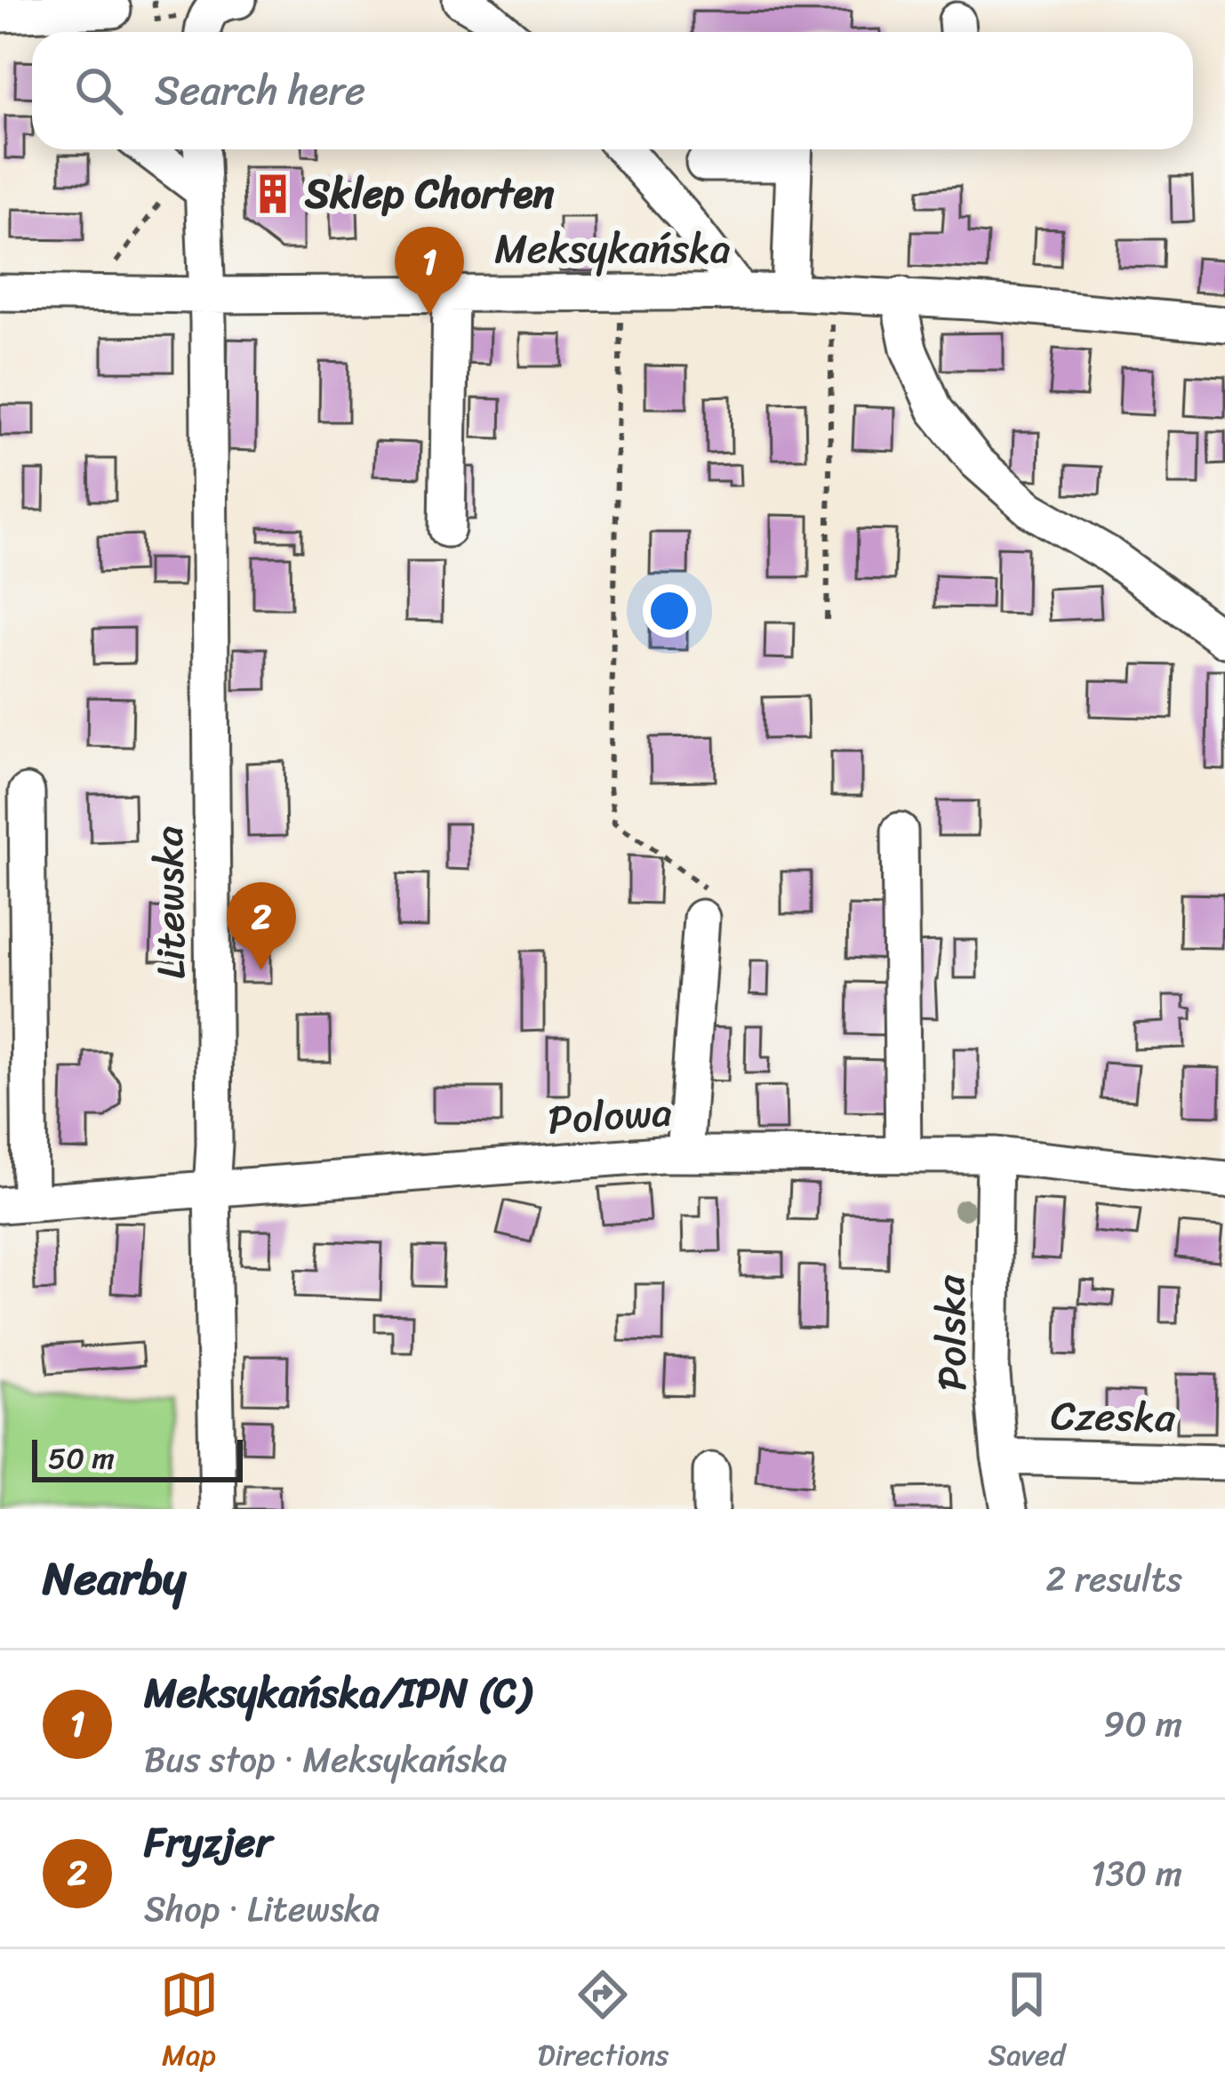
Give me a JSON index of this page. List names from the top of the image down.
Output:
{
  "streets": {
    "street": [
      "Meksykańska",
      "Litewska",
      "Polowa",
      "Polska",
      "Czeska"
    ]
  },
  "crossings": [
    ["Meksykańska", "Litewska"],
    ["Litewska", "Polowa"],
    ["Polowa", "Polska"],
    ["Polska", "Czeska"]
  ],
  "places": {
    "building": ["Sklep Chorten"]
  },
  "scale_bar": "50 m",
  "page": {
    "search": "Search here",
    "pins": ["1", "2"],
    "scale": "50 m",
    "heading": ["Nearby", "2 results"],
    "list": [
      {
        "mark": "1",
        "name": "Meksykańska/IPN (C)",
        "note": "Bus stop · Meksykańska",
        "value": "90 m"
      },
      {
        "mark": "2",
        "name": "Fryzjer",
        "note": "Shop · Litewska",
        "value": "130 m"
      }
    ],
    "nav": ["Map", "Directions", "Saved"]
  }
}
